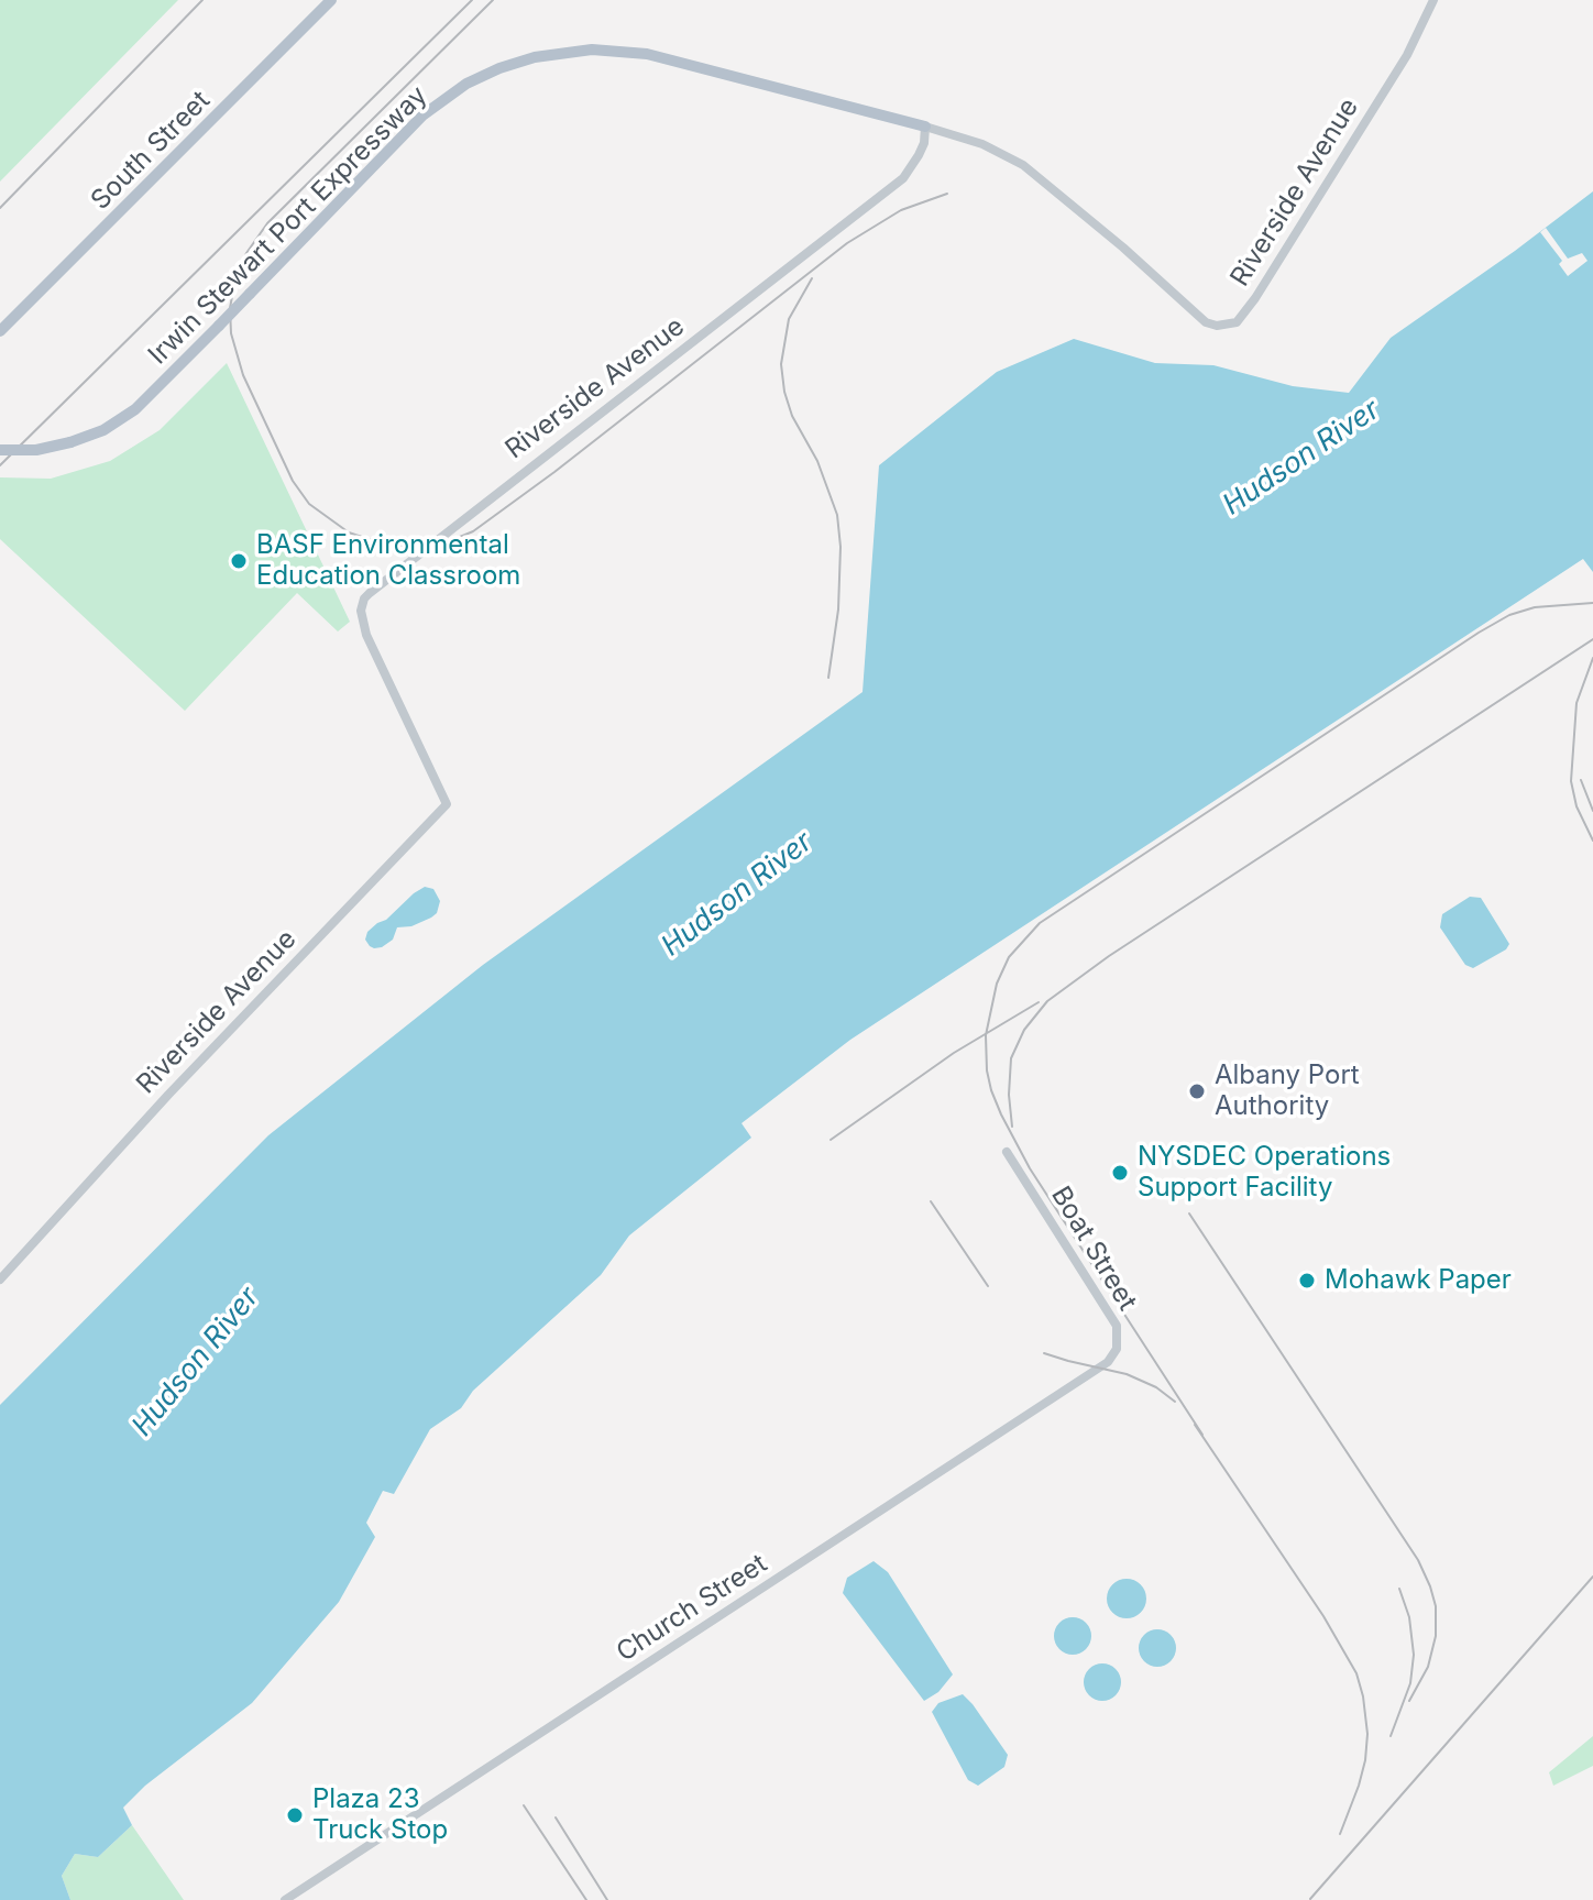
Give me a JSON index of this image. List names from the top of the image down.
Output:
{
  "streets": {
    "main road": ["South Street", "Irwin Stewart Port Expressway"],
    "street": ["Riverside Avenue", "Boat Street", "Church Street"]
  },
  "crossings": [
    ["Riverside Avenue", "Irwin Stewart Port Expressway"],
    ["Boat Street", "Church Street"]
  ],
  "water": ["Hudson River"],
  "places": [
    "BASF Environmental Education Classroom",
    "Albany Port Authority",
    "NYSDEC Operations Support Facility",
    "Mohawk Paper",
    "Plaza 23 Truck Stop"
  ]
}
